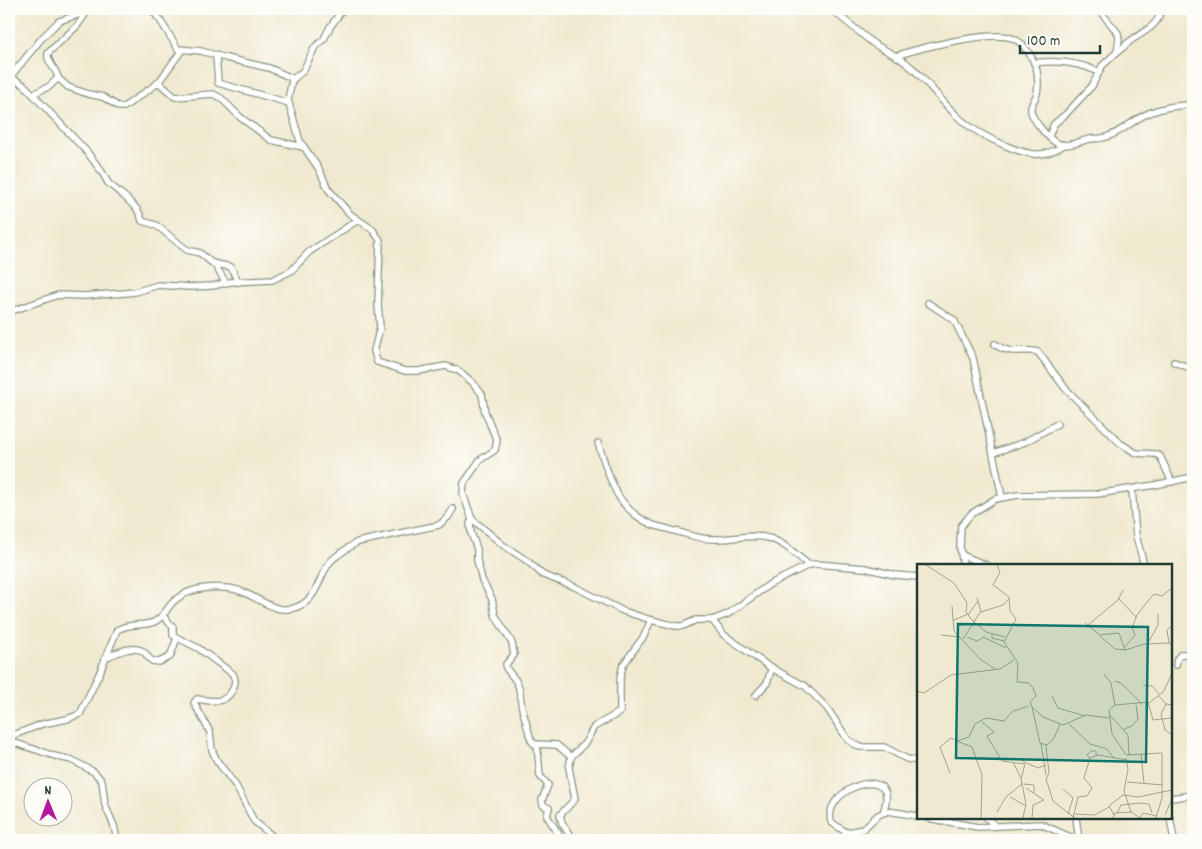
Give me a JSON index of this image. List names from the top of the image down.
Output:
{
  "scale_bar": "100 m",
  "north": "top"
}
